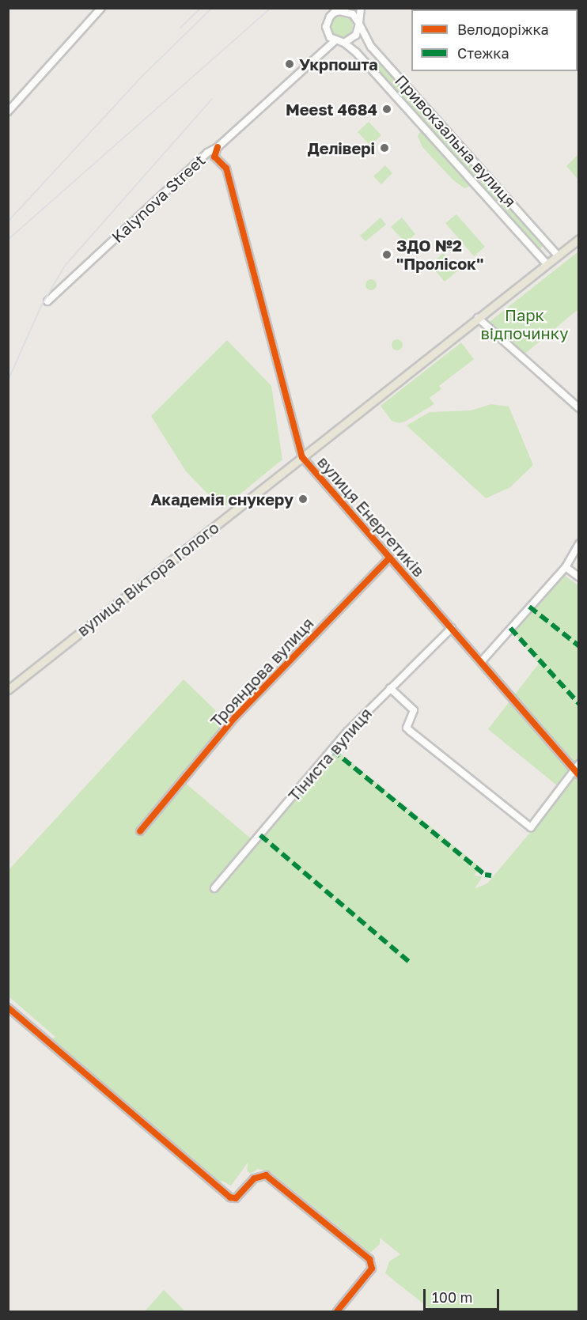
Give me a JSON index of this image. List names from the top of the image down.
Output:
{
  "streets": {
    "main road": ["вулиця Віктора Голого"],
    "street": [
      "Привокзальна вулиця",
      "Kalynova Street",
      "вулиця Енергетиків",
      "Трояндова вулиця",
      "Тіниста вулиця"
    ]
  },
  "crossings": [
    ["Привокзальна вулиця", "Kalynova Street"],
    ["Привокзальна вулиця", "вулиця Віктора Голого"],
    ["Kalynova Street", "вулиця Енергетиків"],
    ["вулиця Енергетиків", "вулиця Віктора Голого"],
    ["вулиця Енергетиків", "Трояндова вулиця"],
    ["вулиця Енергетиків", "Тіниста вулиця"]
  ],
  "parks": ["Парк відпочинку"],
  "places": [
    "Укрпошта",
    "Meest 4684",
    "Делівері",
    "ЗДО №2 \"Пролісок\"",
    "Академія снукеру"
  ],
  "legend": ["Велодоріжка", "Стежка"],
  "scale_bar": "100 m"
}
